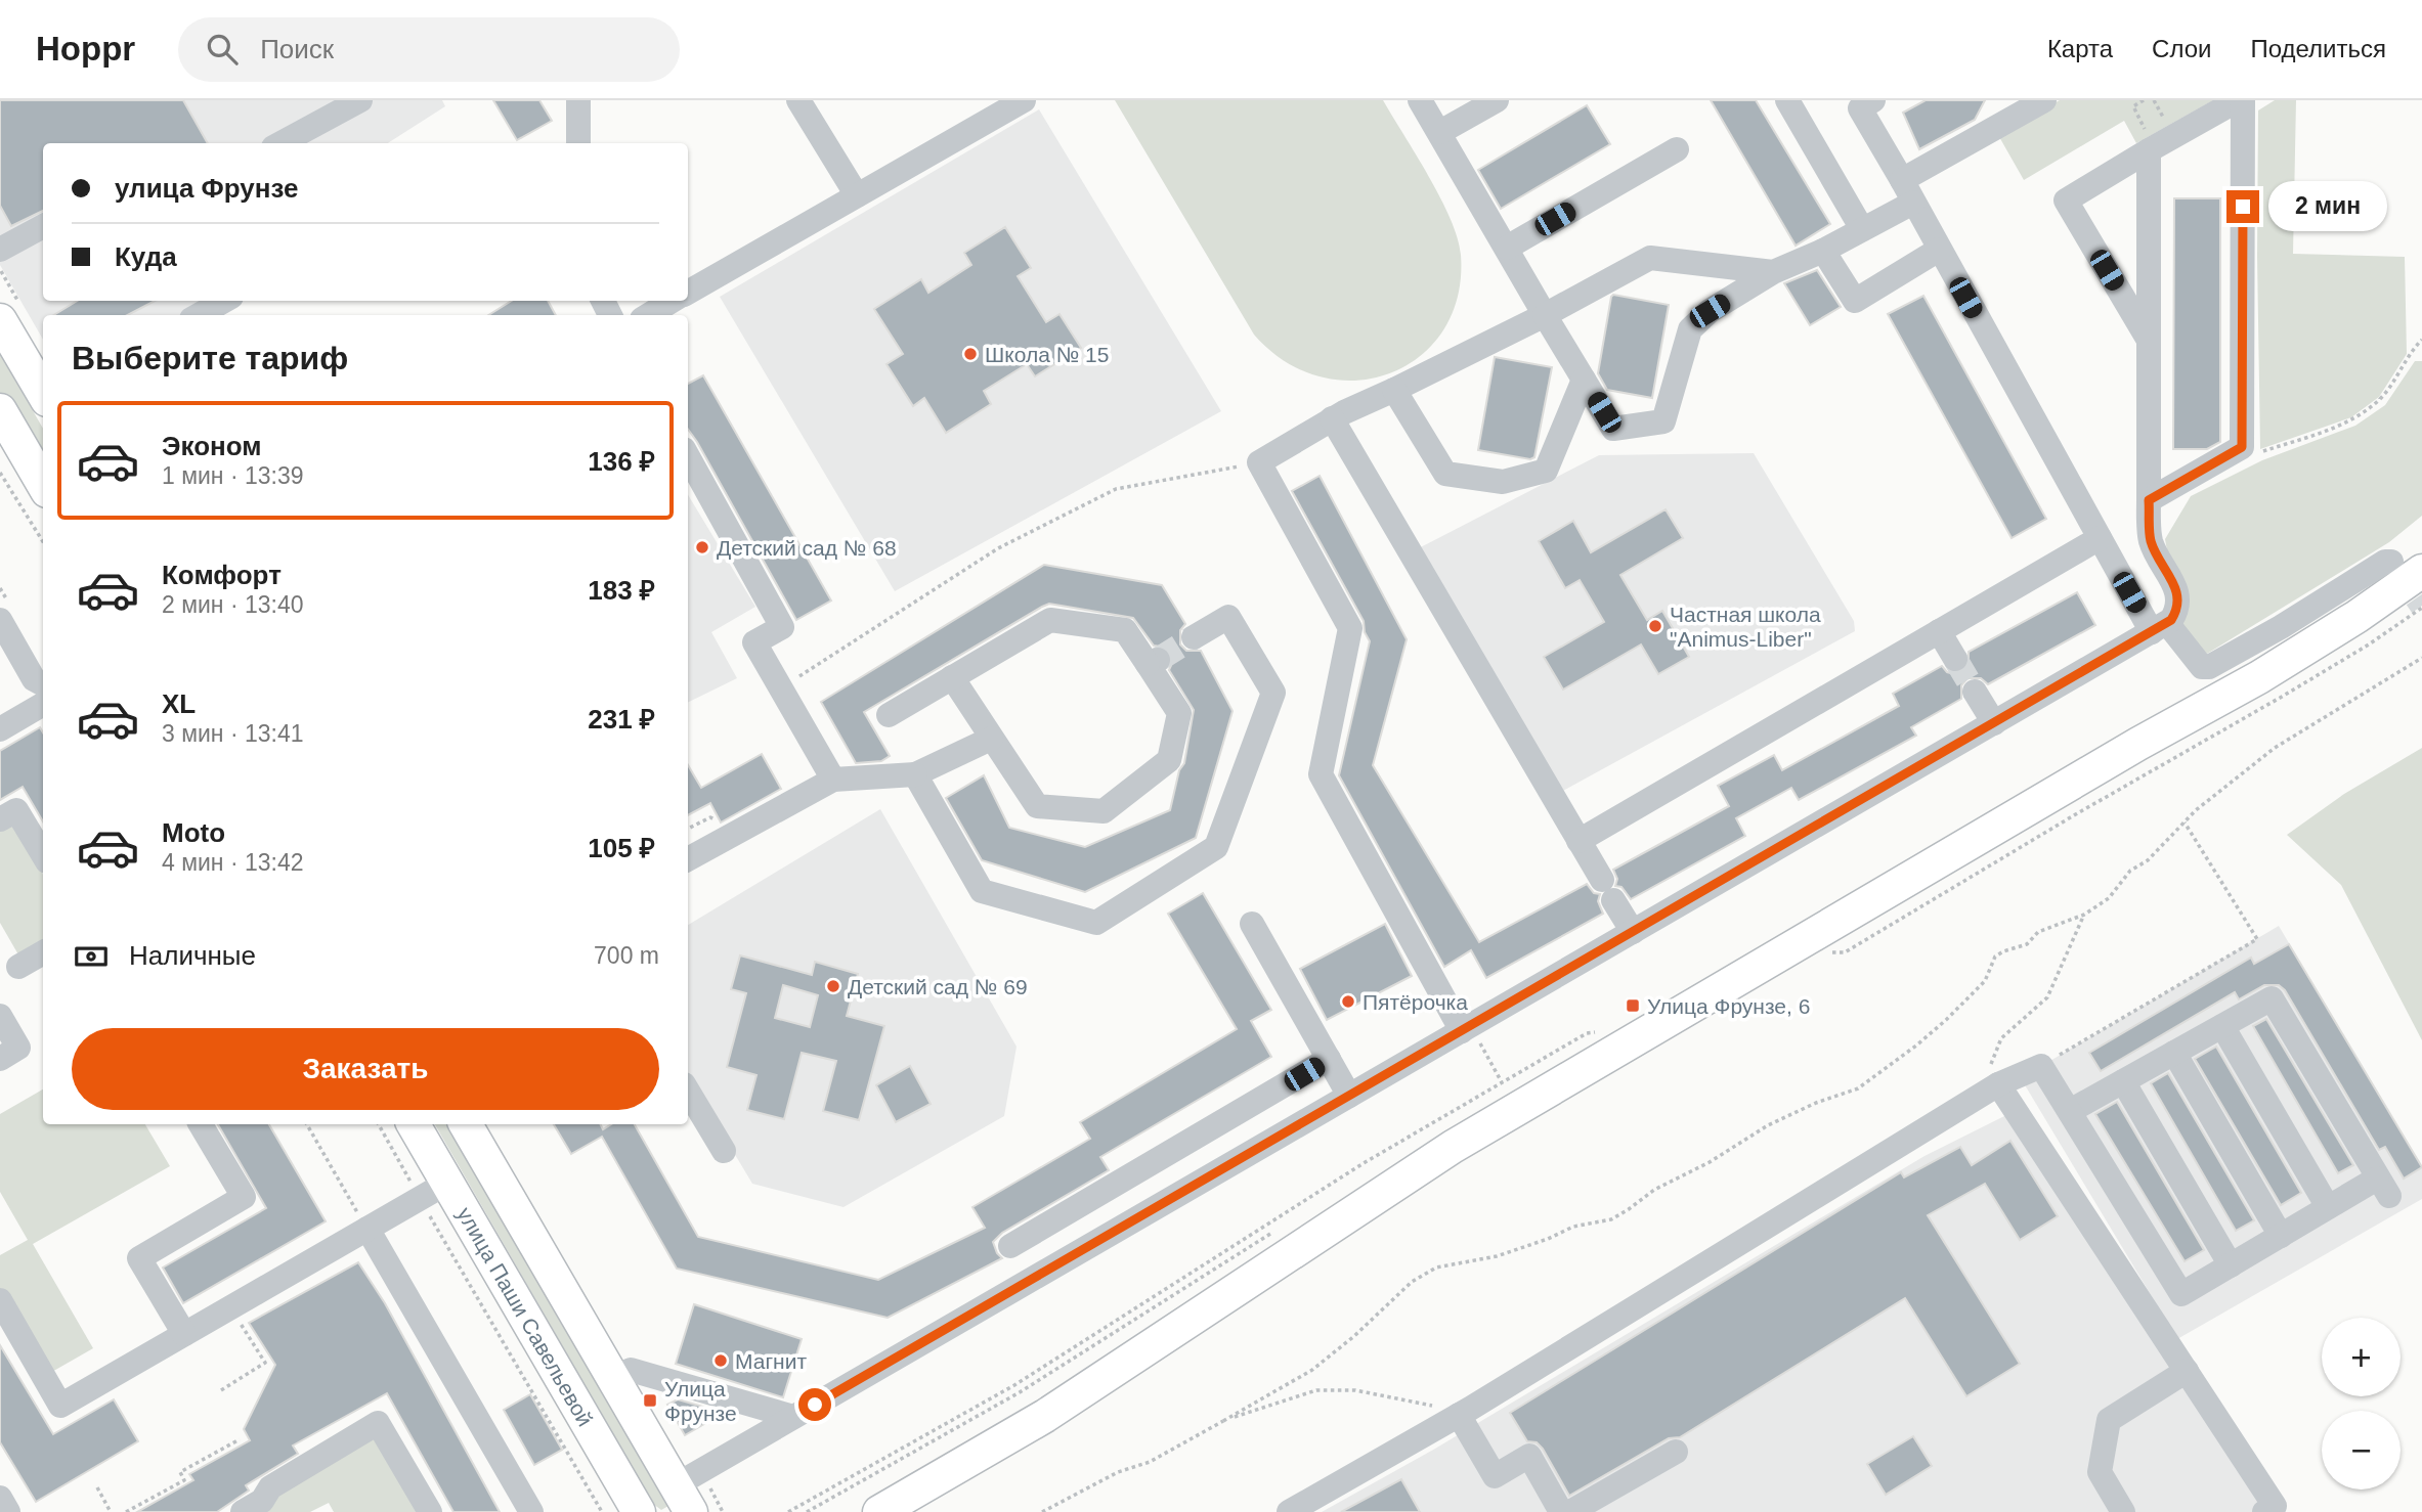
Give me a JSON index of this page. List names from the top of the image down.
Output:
{
  "streets": {
    "main road": ["улица Паши Савельевой"]
  },
  "places": {
    "other": [
      "Школа № 15",
      "Детский сад № 68",
      "Частная школа \"Animus-Liber\"",
      "Детский сад № 69",
      "Пятёрочка",
      "Магнит"
    ],
    "transit": ["Улица Фрунзе, 6", "Улица Фрунзе"]
  },
  "page": {
    "header": "Hoppr",
    "search": "Поиск",
    "nav": ["Карта", "Слои", "Поделиться"],
    "banner": ["улица Фрунзе", "Куда"],
    "bubble": "2 мин",
    "heading": "Выберите тариф",
    "list": [
      {
        "name": "Эконом",
        "note": "1 мин · 13:39",
        "value": "136 ₽"
      },
      {
        "name": "Комфорт",
        "note": "2 мин · 13:40",
        "value": "183 ₽"
      },
      {
        "name": "XL",
        "note": "3 мин · 13:41",
        "value": "231 ₽"
      },
      {
        "name": "Moto",
        "note": "4 мин · 13:42",
        "value": "105 ₽"
      }
    ],
    "pay": ["Наличные", "700 m"],
    "buttons": "Заказать",
    "map_buttons": ["+", "−"]
  }
}
